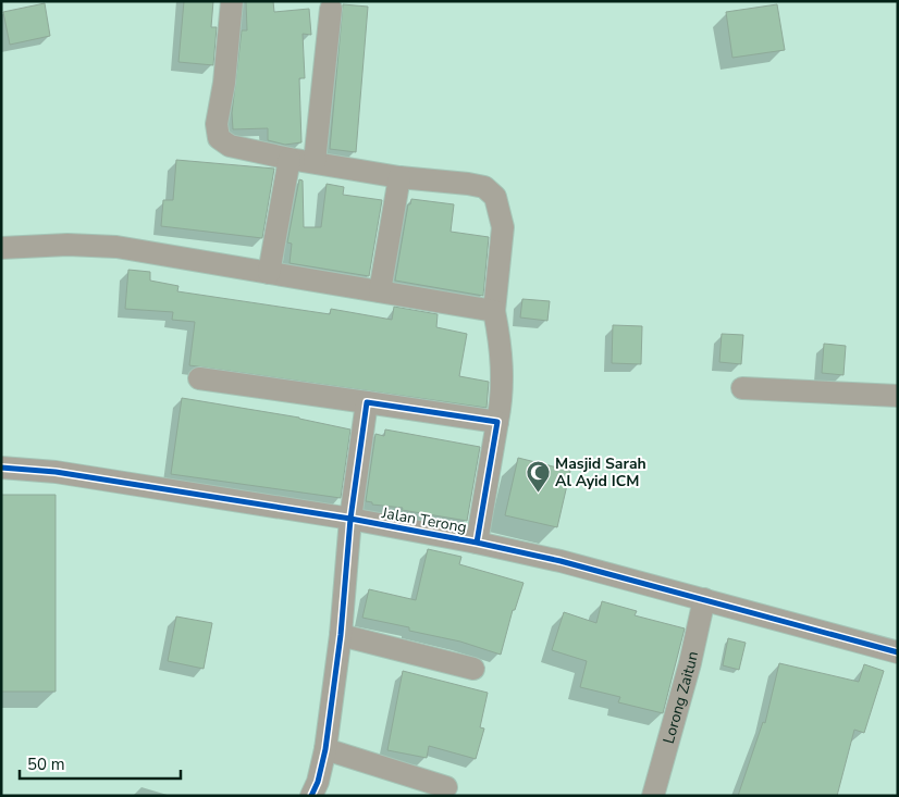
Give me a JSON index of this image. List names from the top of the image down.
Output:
{
  "streets": {
    "street": ["Jalan Terong", "Lorong Zaitun"]
  },
  "crossings": [
    ["Jalan Terong", "Lorong Zaitun"]
  ],
  "places": {
    "mosque": ["Masjid Sarah Al Ayid ICM"]
  },
  "scale_bar": "50 m"
}
